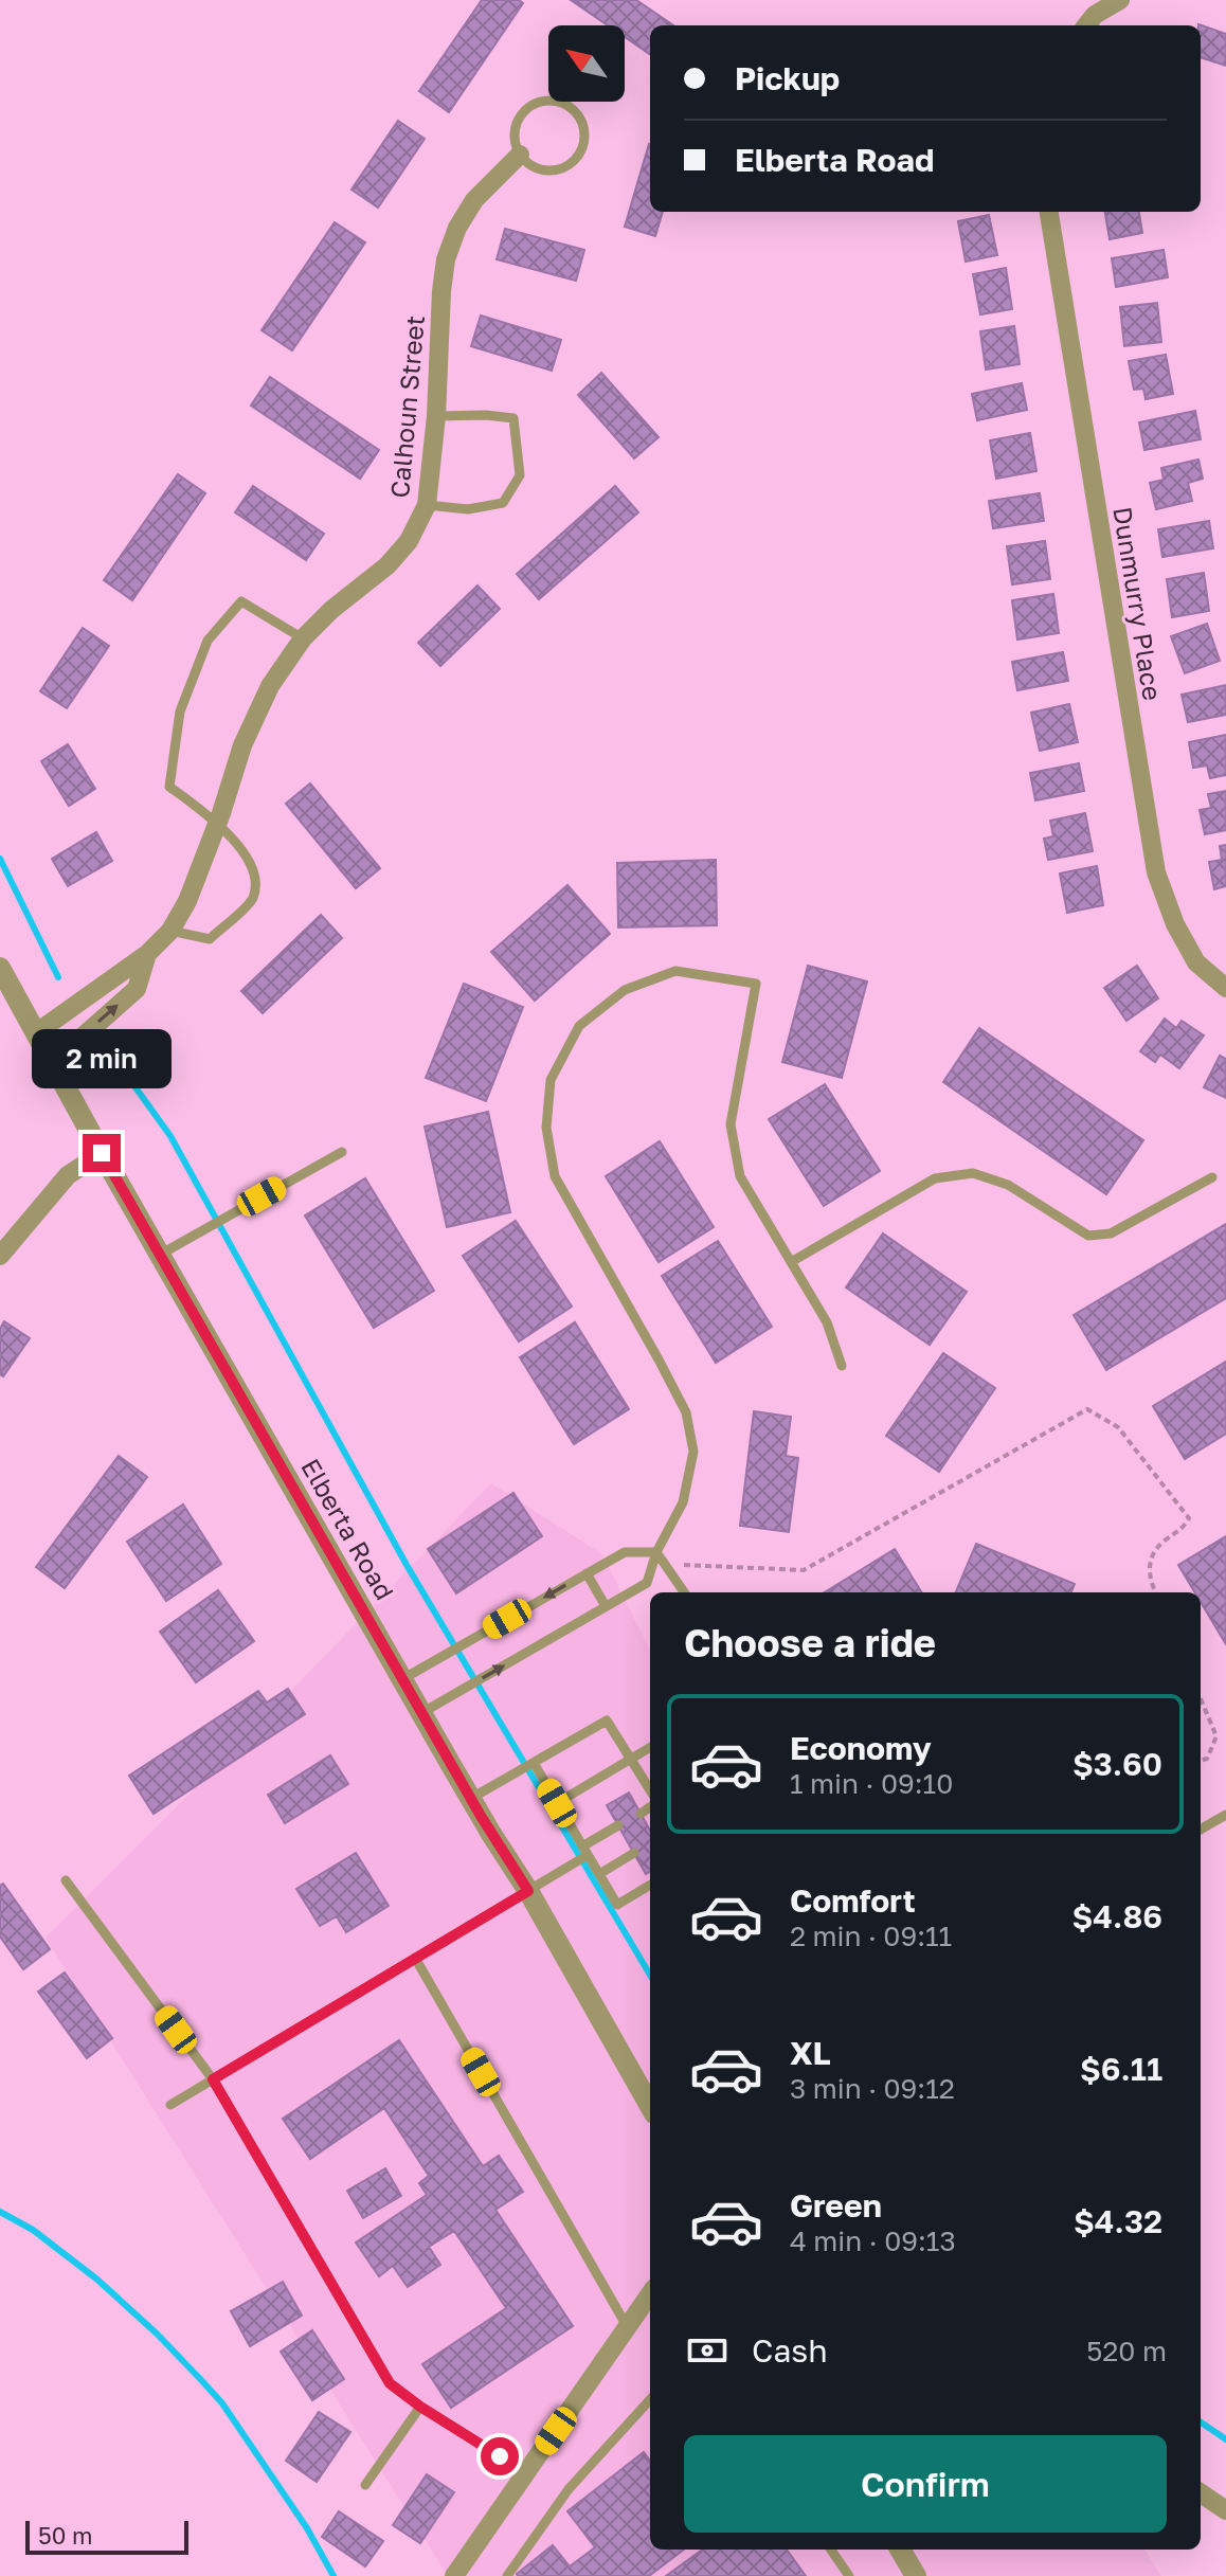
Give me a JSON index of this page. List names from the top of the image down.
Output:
{
  "streets": {
    "street": ["Calhoun Street", "Dunmurry Place", "Elberta Road"]
  },
  "crossings": [
    ["Calhoun Street", "Elberta Road"]
  ],
  "scale_bar": "50 m",
  "north": "top left",
  "page": {
    "banner": ["Pickup", "Elberta Road"],
    "bubble": "2 min",
    "heading": "Choose a ride",
    "list": [
      {
        "name": "Economy",
        "note": "1 min · 09:10",
        "value": "$3.60"
      },
      {
        "name": "Comfort",
        "note": "2 min · 09:11",
        "value": "$4.86"
      },
      {
        "name": "XL",
        "note": "3 min · 09:12",
        "value": "$6.11"
      },
      {
        "name": "Green",
        "note": "4 min · 09:13",
        "value": "$4.32"
      }
    ],
    "pay": ["Cash", "520 m"],
    "buttons": "Confirm",
    "scale": "50 m"
  }
}
